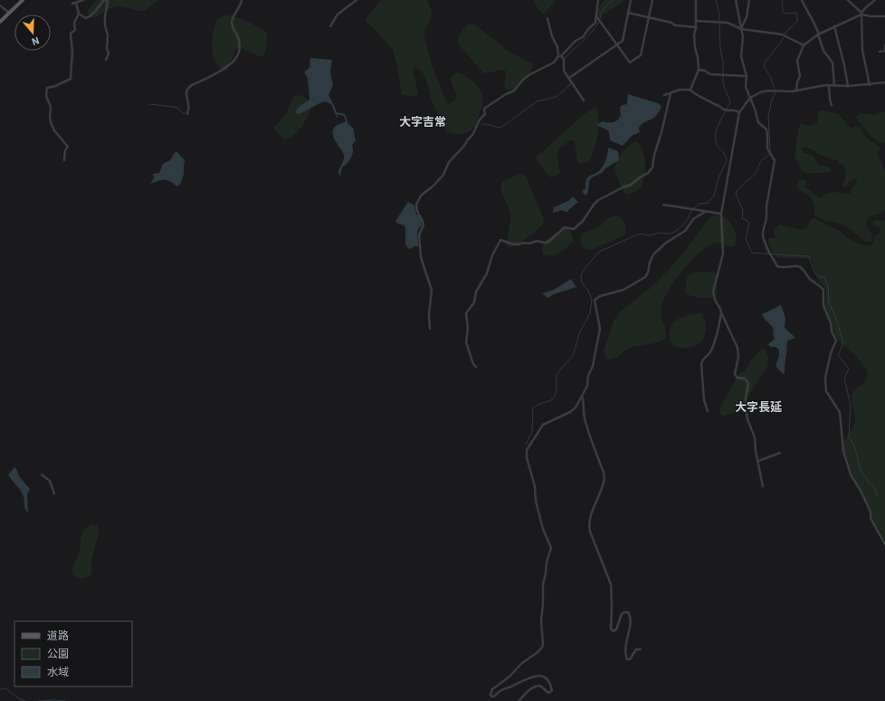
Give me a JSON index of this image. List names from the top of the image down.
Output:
{
  "districts": ["大字吉常", "大字長延"],
  "legend": ["道路", "公園", "水域"],
  "north": "bottom"
}
